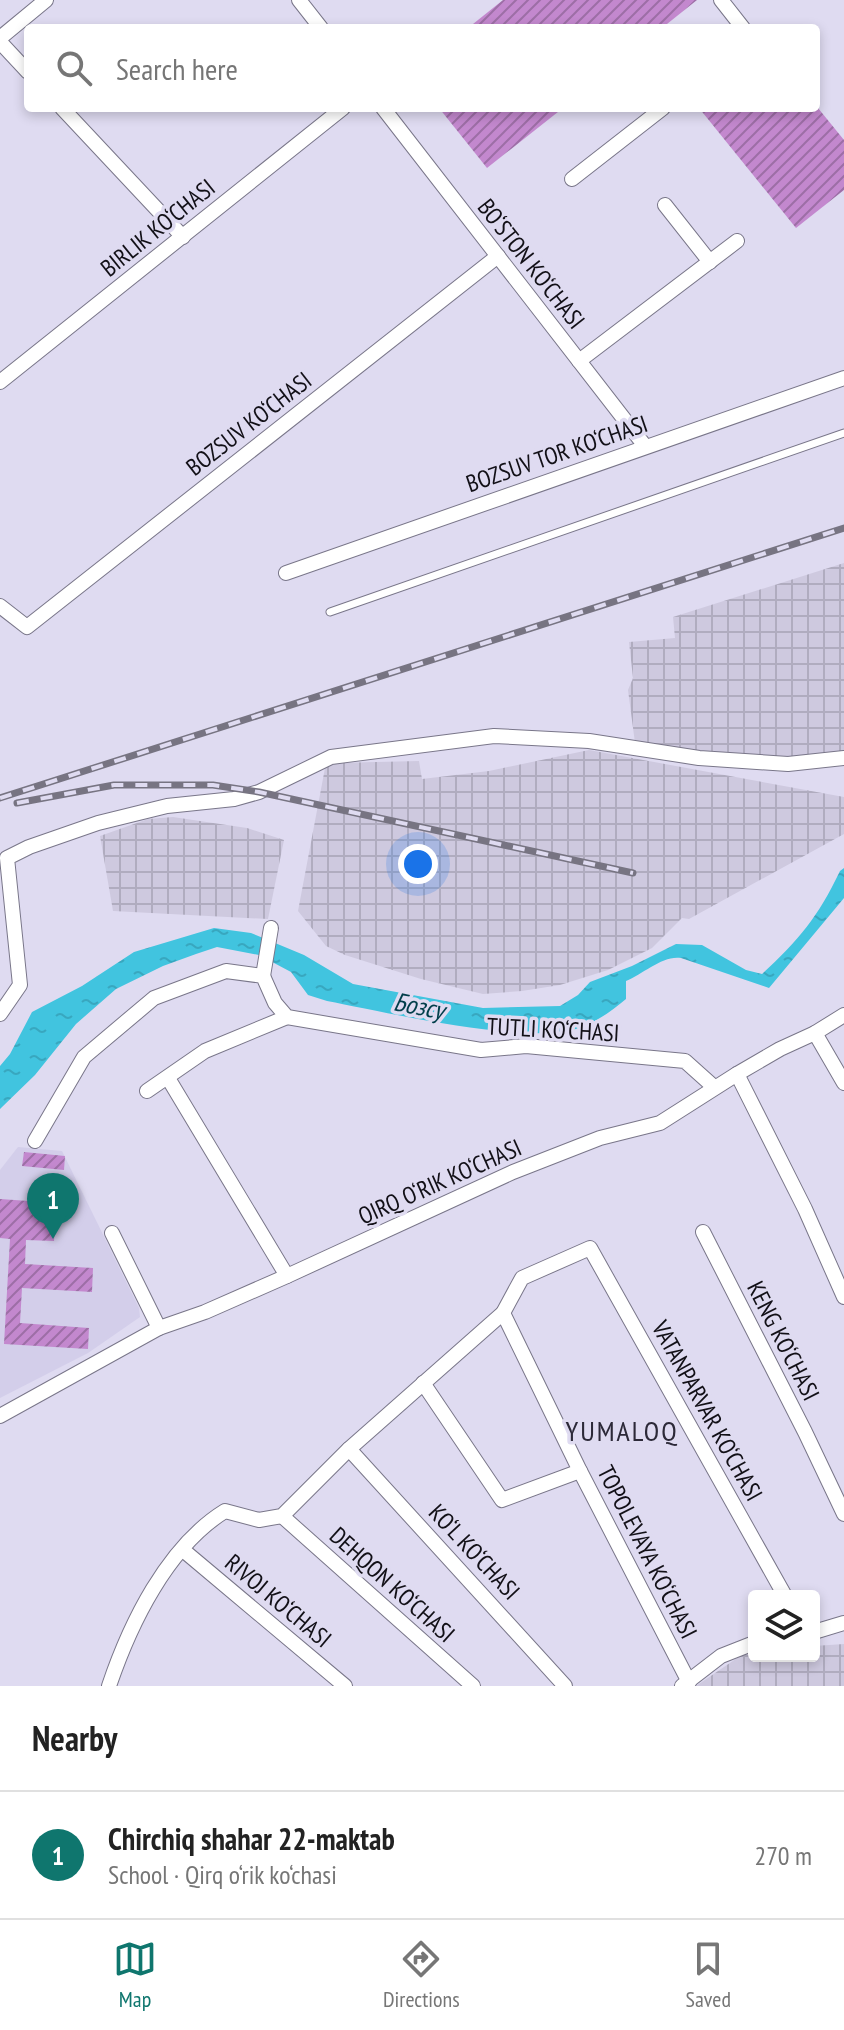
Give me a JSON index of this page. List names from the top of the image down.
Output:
{
  "streets": {
    "street": [
      "BIRLIK KO‘CHASI",
      "BO‘STON KO‘CHASI",
      "BOZSUV KO‘CHASI",
      "BOZSUV TOR KO‘CHASI",
      "TUTLI KO‘CHASI",
      "QIRQ O‘RIK KO‘CHASI",
      "KENG KO‘CHASI",
      "VATANPARVAR KO‘CHASI",
      "KO‘L KO‘CHASI",
      "TOPOLEVAYA KO‘CHASI",
      "DEHQON KO‘CHASI",
      "RIVOJ KO‘CHASI"
    ]
  },
  "crossings": [
    ["BO‘STON KO‘CHASI", "BOZSUV KO‘CHASI"],
    ["BO‘STON KO‘CHASI", "BOZSUV TOR KO‘CHASI"],
    ["TUTLI KO‘CHASI", "QIRQ O‘RIK KO‘CHASI"],
    ["VATANPARVAR KO‘CHASI", "TOPOLEVAYA KO‘CHASI"]
  ],
  "districts": ["YUMALOQ"],
  "water": ["Бозсу"],
  "page": {
    "search": "Search here",
    "pins": "1",
    "heading": "Nearby",
    "list": [
      {
        "mark": "1",
        "name": "Chirchiq shahar 22-maktab",
        "note": "School · Qirq o‘rik ko‘chasi",
        "value": "270 m"
      }
    ],
    "nav": ["Map", "Directions", "Saved"]
  }
}
